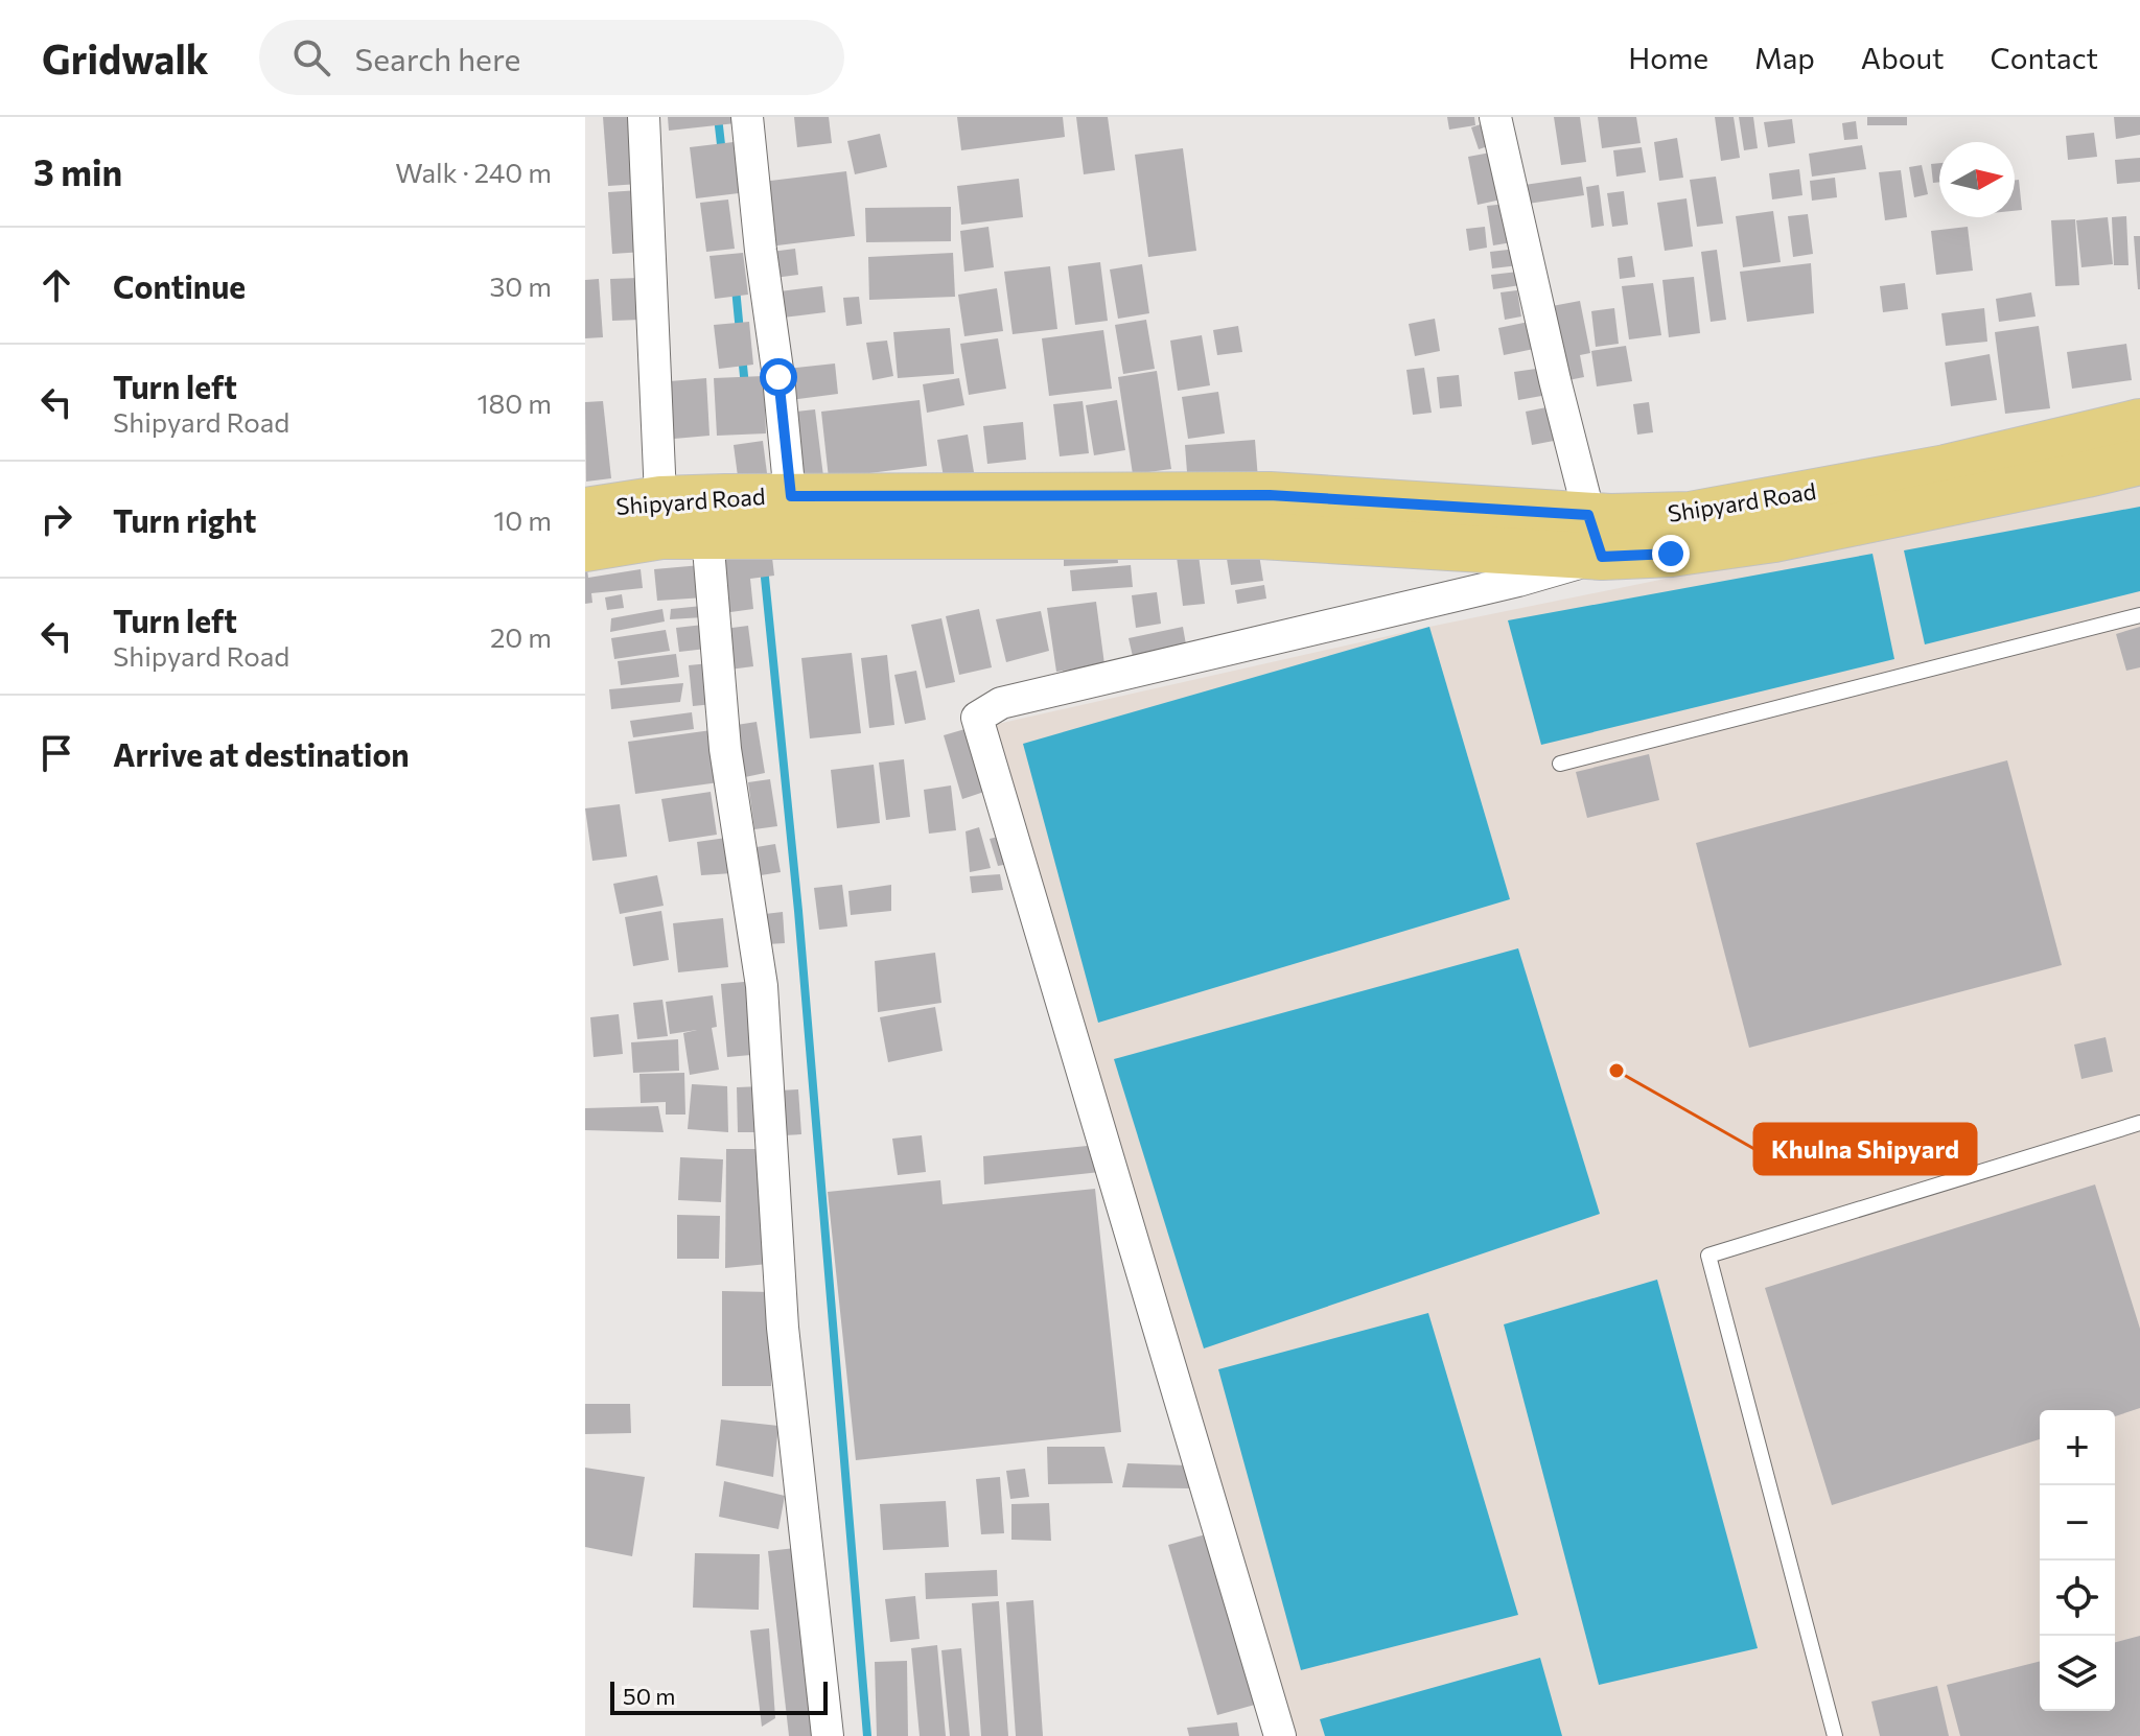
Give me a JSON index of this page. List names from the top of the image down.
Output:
{
  "streets": {
    "main road": ["Shipyard Road"]
  },
  "places": ["Khulna Shipyard"],
  "scale_bar": "50 m",
  "north": "right",
  "page": {
    "header": "Gridwalk",
    "search": "Search here",
    "nav": [
      "Home",
      "Map",
      "About",
      "Contact"
    ],
    "heading": ["3 min", "Walk · 240 m"],
    "list": [
      ["Continue", "30 m"],
      ["Turn left", "Shipyard Road", "180 m"],
      ["Turn right", "10 m"],
      ["Turn left", "Shipyard Road", "20 m"],
      "Arrive at destination"
    ],
    "map_buttons": ["+", "−"],
    "scale": "50 m"
  }
}
